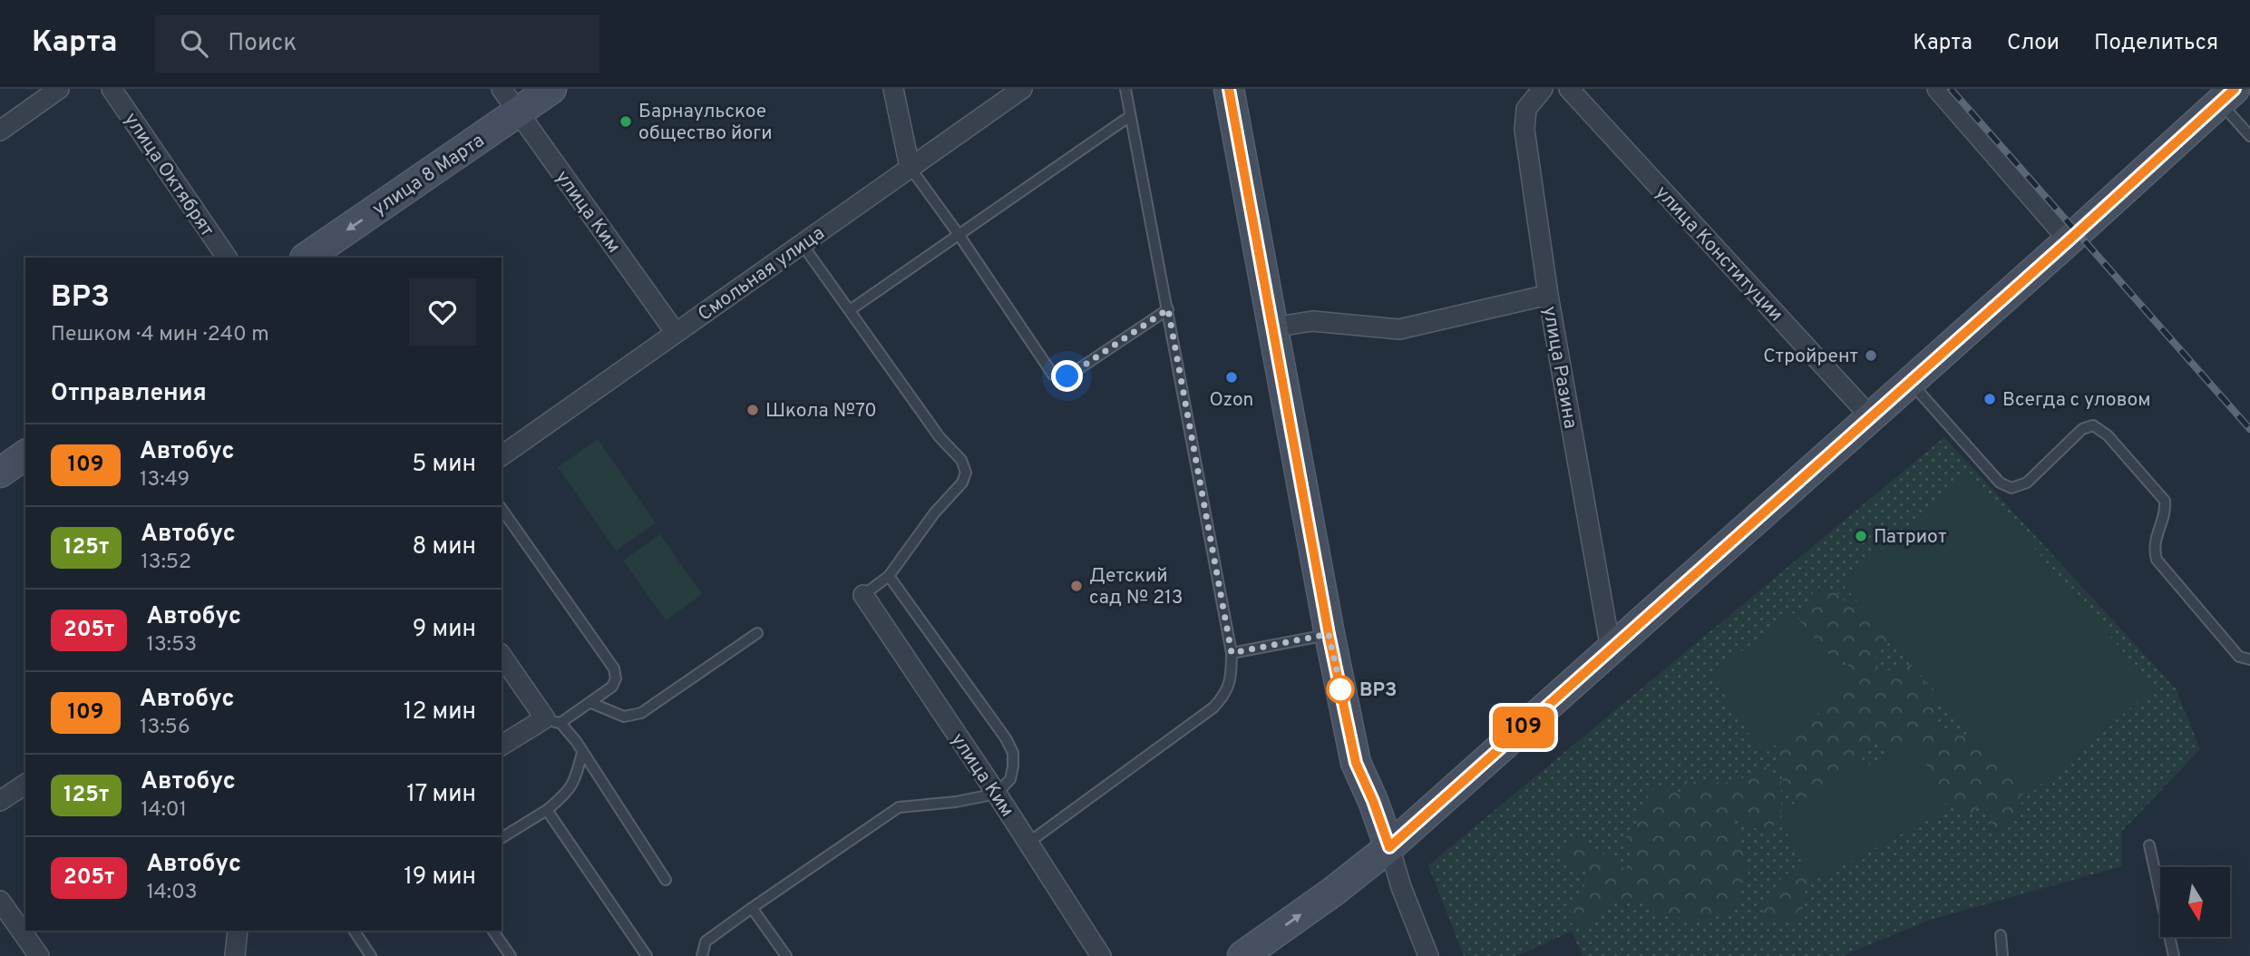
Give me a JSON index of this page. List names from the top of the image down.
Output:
{
  "streets": {
    "main road": ["улица 8 Марта"],
    "street": [
      "улица Октябрят",
      "улица Ким",
      "улица Конституции",
      "Смольная улица",
      "улица Разина"
    ]
  },
  "crossings": [
    ["улица 8 Марта", "улица Ким"],
    ["улица Ким", "Смольная улица"]
  ],
  "one_way": ["улица 8 Марта"],
  "places": [
    "Барнаульское общество йоги",
    "Стройрент",
    "Ozon",
    "Всегда с уловом",
    "Школа №70",
    "Патриот",
    "Детский сад № 213",
    "ВРЗ"
  ],
  "lines": ["bus line 109"],
  "north": "bottom",
  "page": {
    "header": "Карта",
    "search": "Поиск",
    "nav": ["Карта", "Слои", "Поделиться"],
    "on_map": "109",
    "heading": [
      ["ВРЗ", "Пешком · 4 мин · 240 m"],
      "Отправления"
    ],
    "list": [
      {
        "mark": "109",
        "name": "Автобус",
        "note": "13:49",
        "value": "5 мин"
      },
      {
        "mark": "125т",
        "name": "Автобус",
        "note": "13:52",
        "value": "8 мин"
      },
      {
        "mark": "205т",
        "name": "Автобус",
        "note": "13:53",
        "value": "9 мин"
      },
      {
        "mark": "109",
        "name": "Автобус",
        "note": "13:56",
        "value": "12 мин"
      },
      {
        "mark": "125т",
        "name": "Автобус",
        "note": "14:01",
        "value": "17 мин"
      },
      {
        "mark": "205т",
        "name": "Автобус",
        "note": "14:03",
        "value": "19 мин"
      }
    ]
  }
}
